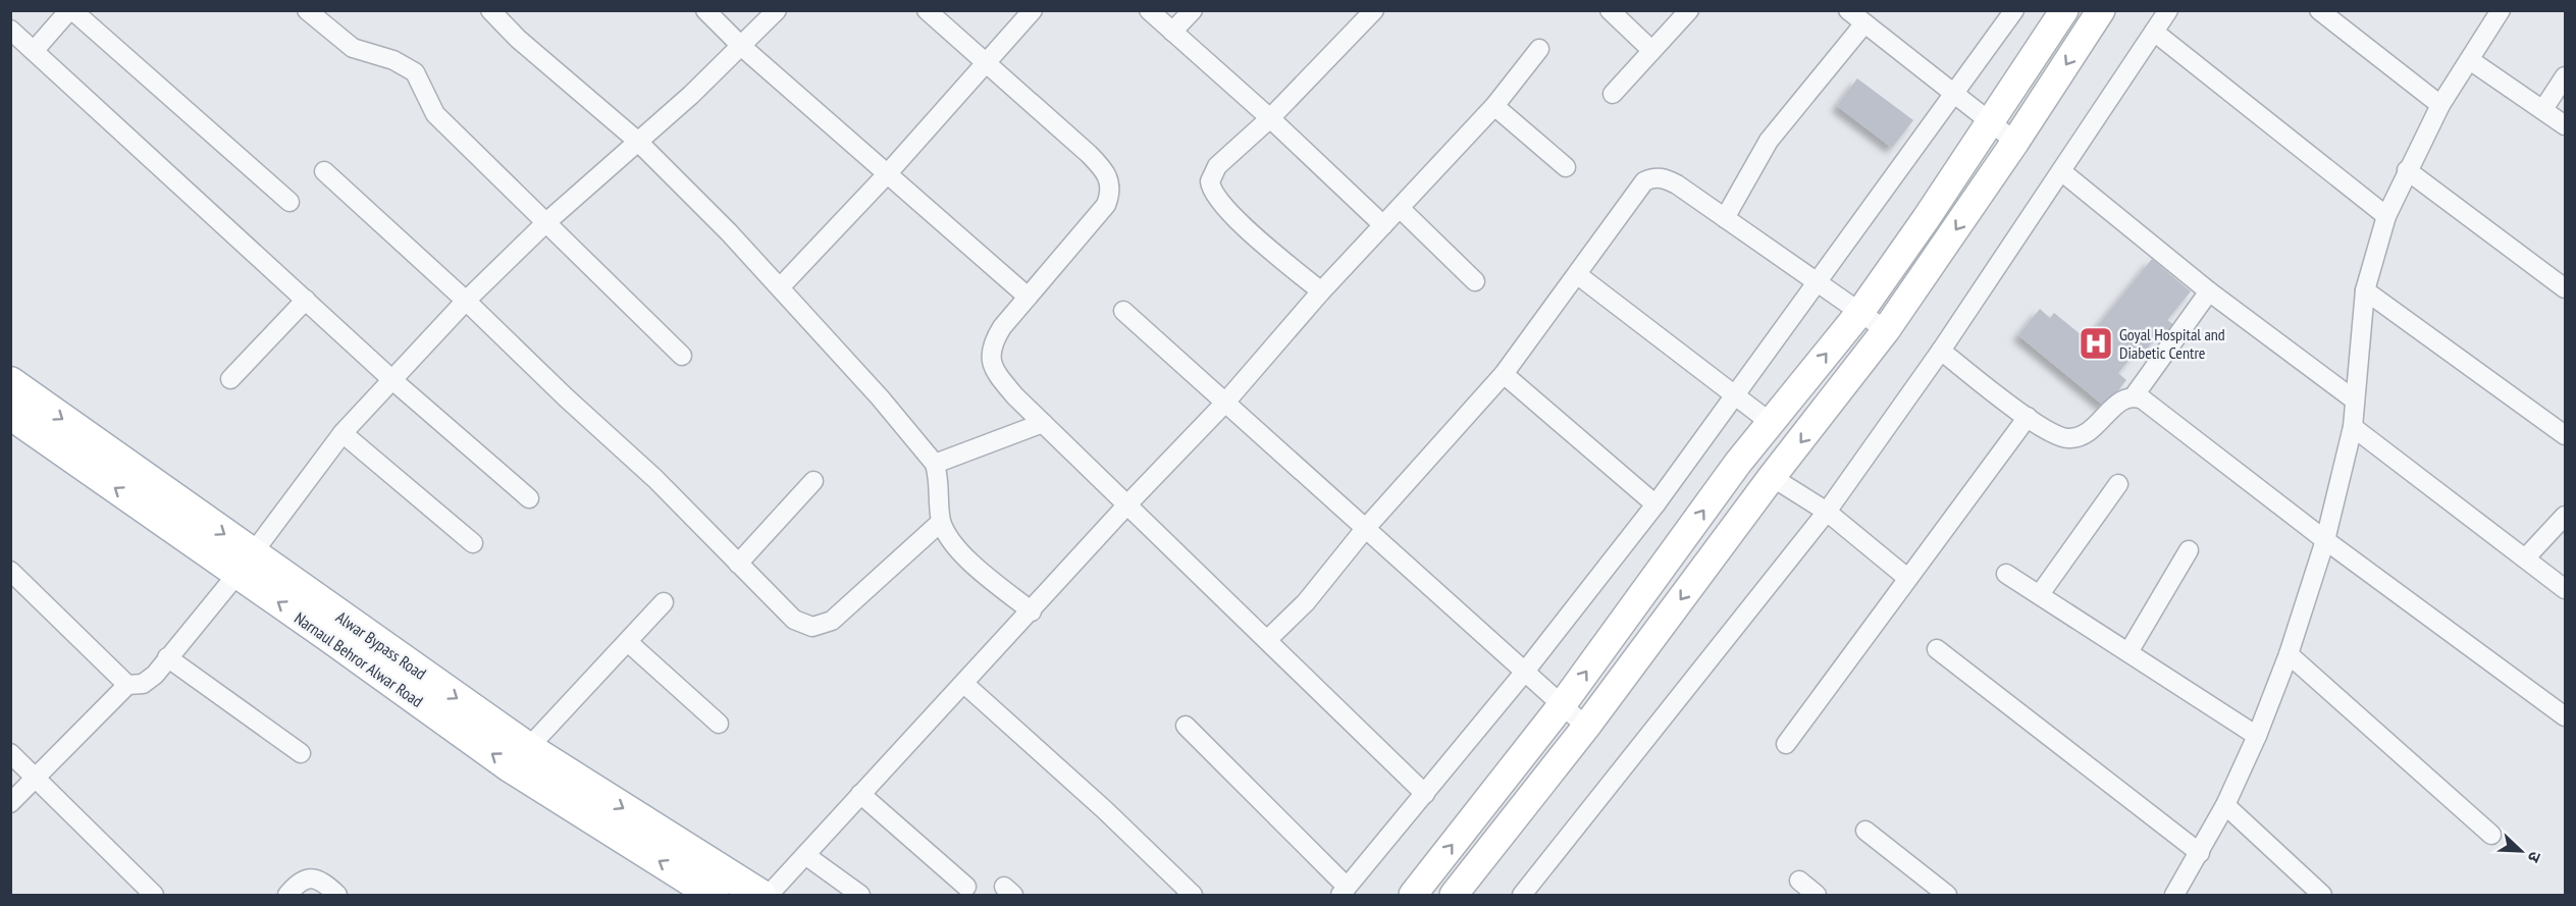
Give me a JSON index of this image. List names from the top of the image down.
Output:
{
  "streets": {
    "main road": ["Alwar Bypass Road", "Narnaul Behror Alwar Road"]
  },
  "crossings": [
    ["Alwar Bypass Road", "Narnaul Behror Alwar Road"]
  ],
  "one_way": ["Alwar Bypass Road", "Narnaul Behror Alwar Road"],
  "places": {
    "hospital": ["Goyal Hospital and Diabetic Centre"]
  },
  "north": "bottom right"
}
